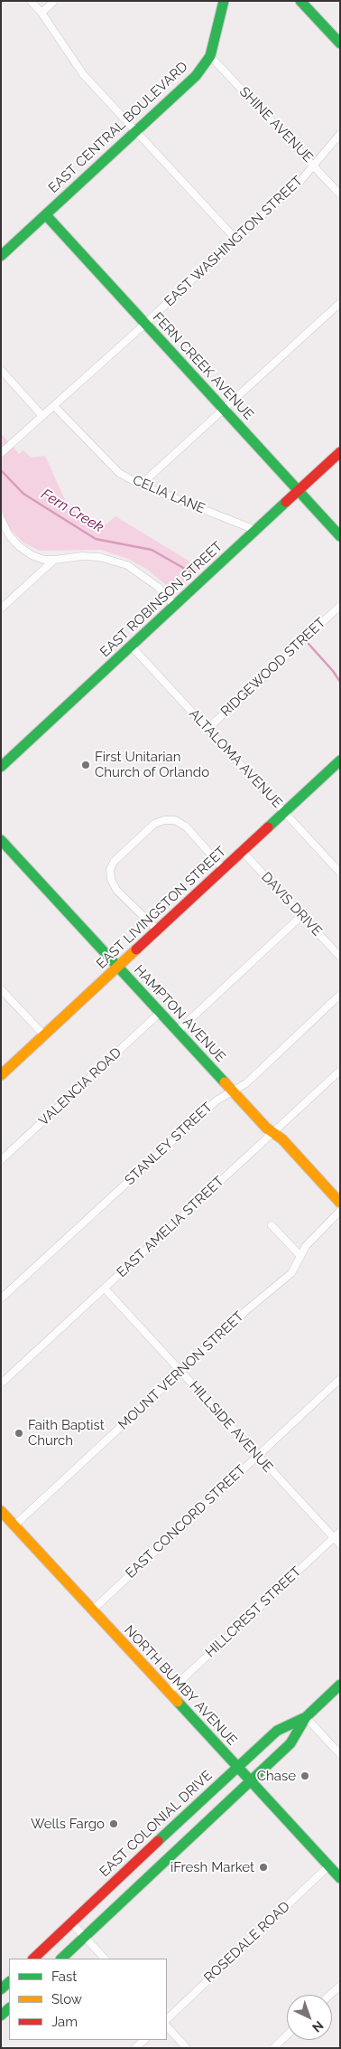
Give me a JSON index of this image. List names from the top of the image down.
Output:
{
  "streets": {
    "main road": [
      "EAST CENTRAL BOULEVARD",
      "FERN CREEK AVENUE",
      "EAST ROBINSON STREET",
      "EAST LIVINGSTON STREET",
      "HAMPTON AVENUE",
      "NORTH BUMBY AVENUE",
      "EAST COLONIAL DRIVE"
    ],
    "street": [
      "SHINE AVENUE",
      "EAST WASHINGTON STREET",
      "CELIA LANE",
      "RIDGEWOOD STREET",
      "ALTALOMA AVENUE",
      "DAVIS DRIVE",
      "VALENCIA ROAD",
      "STANLEY STREET",
      "EAST AMELIA STREET",
      "MOUNT VERNON STREET",
      "HILLSIDE AVENUE",
      "EAST CONCORD STREET",
      "HILLCREST STREET",
      "ROSEDALE ROAD"
    ]
  },
  "crossings": [
    ["SHINE AVENUE", "EAST CENTRAL BOULEVARD"],
    ["SHINE AVENUE", "EAST WASHINGTON STREET"],
    ["EAST CENTRAL BOULEVARD", "FERN CREEK AVENUE"],
    ["EAST WASHINGTON STREET", "FERN CREEK AVENUE"],
    ["EAST WASHINGTON STREET", "CELIA LANE"],
    ["FERN CREEK AVENUE", "EAST ROBINSON STREET"],
    ["CELIA LANE", "EAST ROBINSON STREET"],
    ["EAST ROBINSON STREET", "ALTALOMA AVENUE"],
    ["RIDGEWOOD STREET", "ALTALOMA AVENUE"],
    ["ALTALOMA AVENUE", "EAST LIVINGSTON STREET"],
    ["DAVIS DRIVE", "EAST LIVINGSTON STREET"],
    ["EAST LIVINGSTON STREET", "HAMPTON AVENUE"],
    ["HAMPTON AVENUE", "VALENCIA ROAD"],
    ["HAMPTON AVENUE", "STANLEY STREET"],
    ["HAMPTON AVENUE", "EAST AMELIA STREET"],
    ["EAST AMELIA STREET", "HILLSIDE AVENUE"],
    ["MOUNT VERNON STREET", "HILLSIDE AVENUE"],
    ["MOUNT VERNON STREET", "NORTH BUMBY AVENUE"],
    ["HILLSIDE AVENUE", "EAST CONCORD STREET"],
    ["HILLSIDE AVENUE", "HILLCREST STREET"],
    ["EAST CONCORD STREET", "NORTH BUMBY AVENUE"],
    ["HILLCREST STREET", "NORTH BUMBY AVENUE"],
    ["NORTH BUMBY AVENUE", "EAST COLONIAL DRIVE"],
    ["NORTH BUMBY AVENUE", "ROSEDALE ROAD"]
  ],
  "water": ["Fern Creek"],
  "places": [
    "First Unitarian Church of Orlando",
    "Faith Baptist Church",
    "Chase",
    "Wells Fargo",
    "iFresh Market"
  ],
  "legend": ["Fast", "Slow", "Jam"],
  "north": "bottom right"
}
